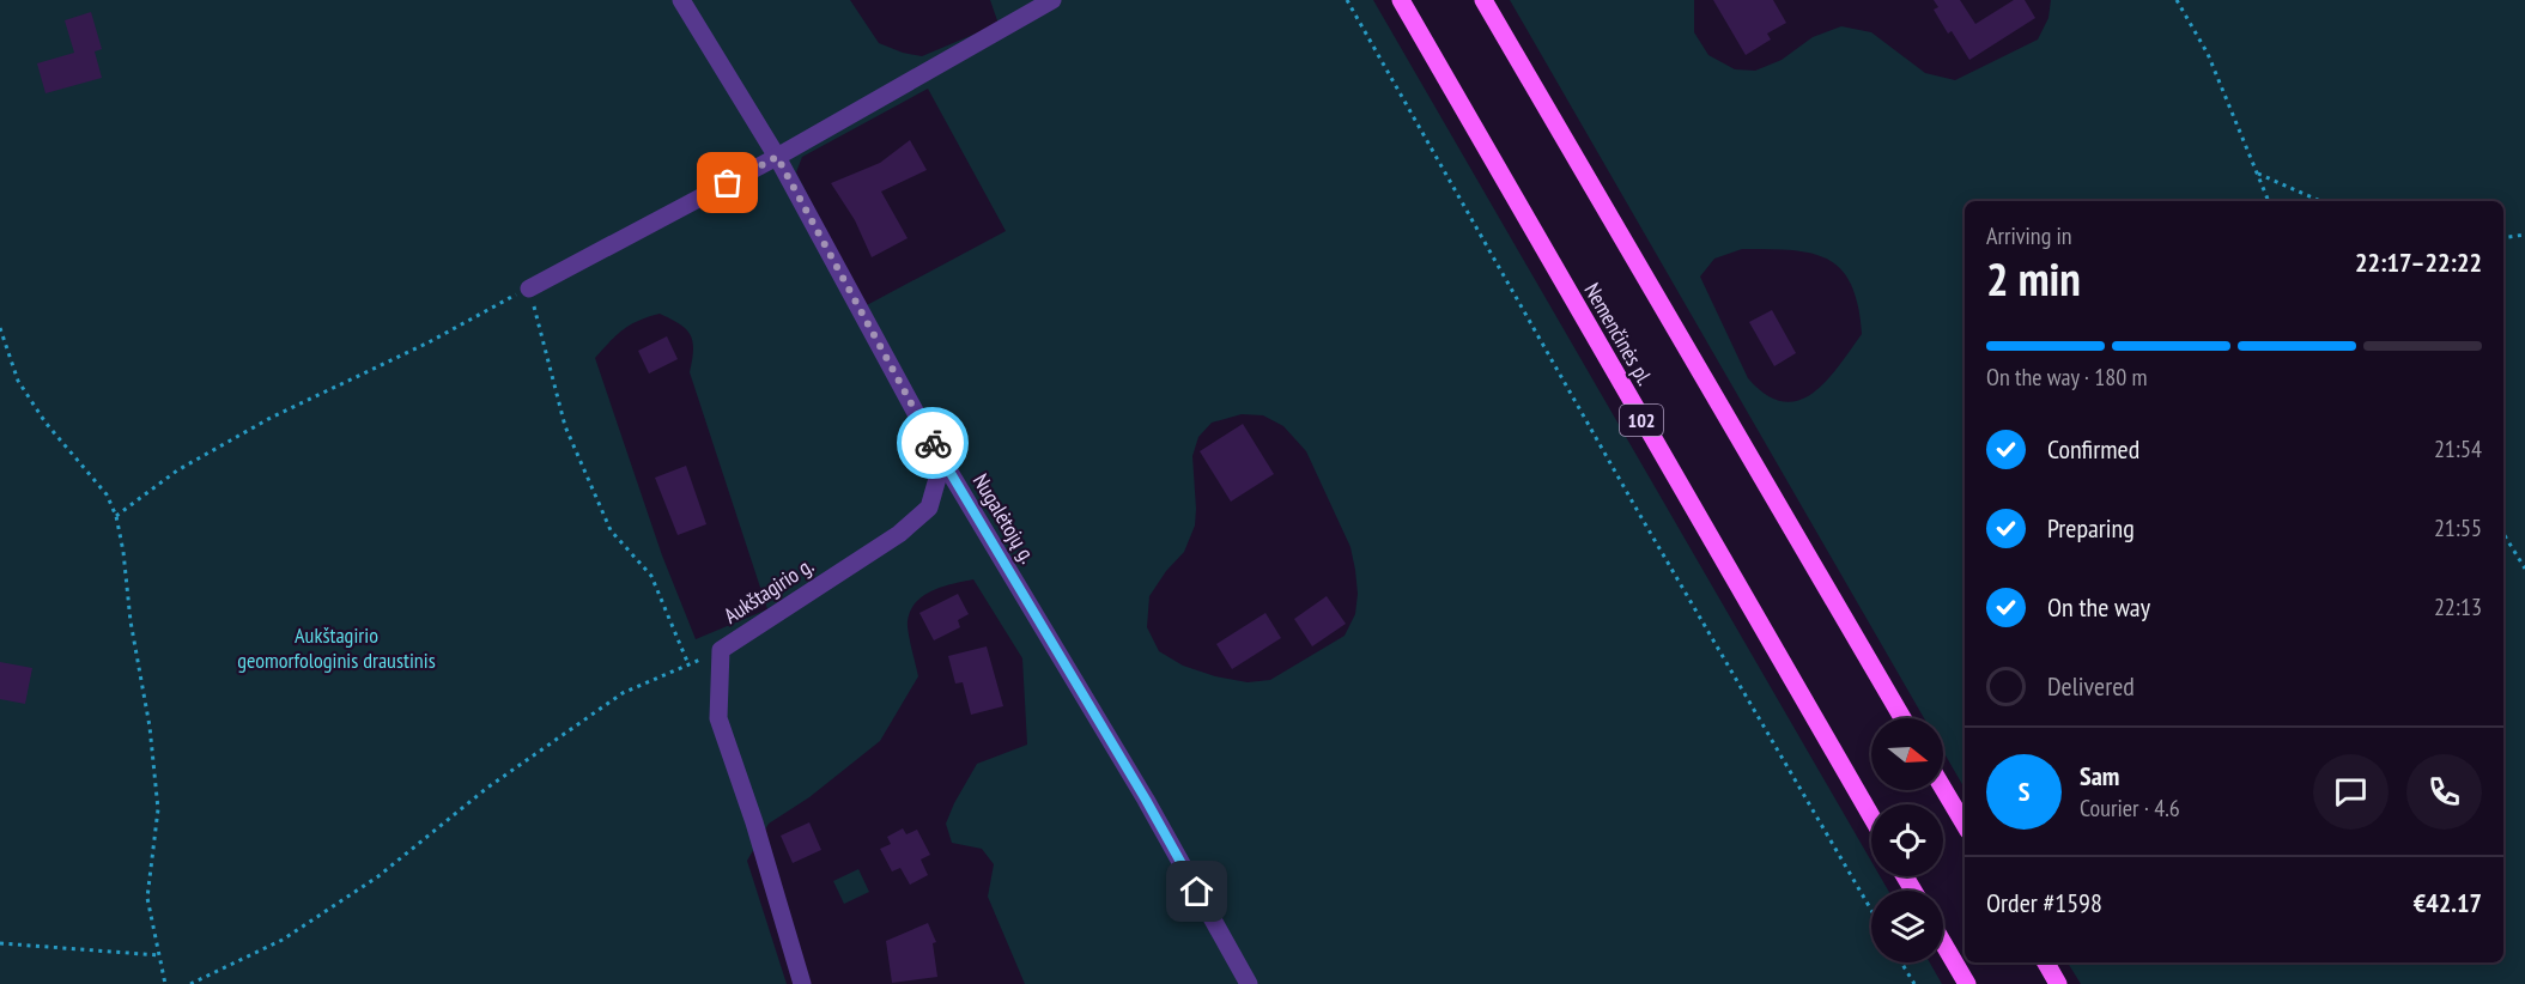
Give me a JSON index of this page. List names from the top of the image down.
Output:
{
  "streets": {
    "main road": ["Nemenčinės pl.", "102"],
    "street": ["Nugalėtojų g.", "Aukštagirio g."]
  },
  "crossings": [
    ["Nugalėtojų g.", "Aukštagirio g."]
  ],
  "parks": ["Aukštagirio geomorfologinis draustinis"],
  "north": "right",
  "page": {
    "heading": ["2 min", "Arriving in", "22:17–22:22"],
    "panel": [
      "Sam",
      "Courier · 4.6",
      "Order #1598",
      "€42.17"
    ],
    "bar": "On the way · 180 m",
    "list": [
      ["Confirmed", "21:54"],
      ["Preparing", "21:55"],
      ["On the way", "22:13"],
      "Delivered"
    ],
    "round": "S"
  }
}
